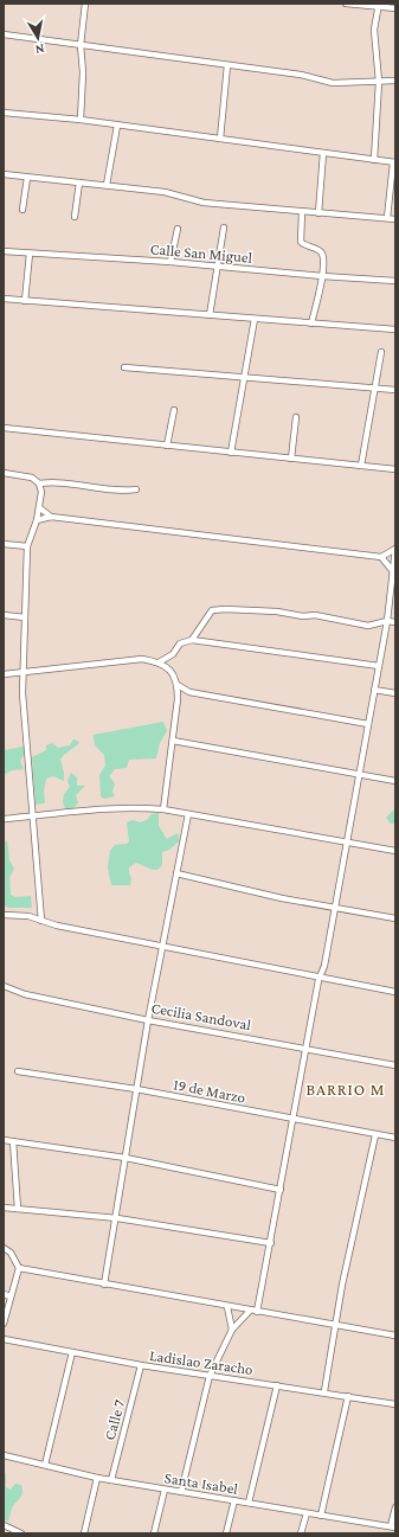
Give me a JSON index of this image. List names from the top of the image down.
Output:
{
  "streets": {
    "street": [
      "Calle San Miguel",
      "Cecilia Sandoval",
      "19 de Marzo",
      "Ladislao Zaracho",
      "Calle 7",
      "Santa Isabel"
    ]
  },
  "crossings": [
    ["Ladislao Zaracho", "Calle 7"],
    ["Calle 7", "Santa Isabel"]
  ],
  "districts": ["BARRIO M"],
  "north": "bottom"
}
